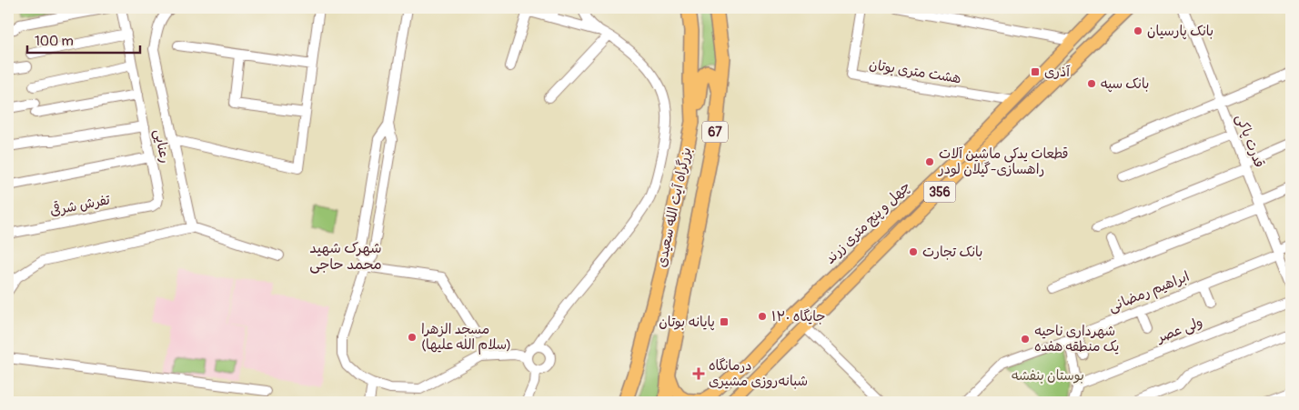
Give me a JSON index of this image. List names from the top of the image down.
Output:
{
  "streets": {
    "highway": ["67", "بزرگراه آیت الله سعیدی"],
    "main road": ["356", "چهل و پنج متری زرند"],
    "street": [
      "هشت متری بوتان",
      "قدرت پاکی",
      "رعنایی",
      "تفرش شرقی",
      "ابراهیم رمضانی",
      "ولی عصر"
    ]
  },
  "crossings": [
    ["هشت متری بوتان", "چهل و پنج متری زرند"],
    ["قدرت پاکی", "ابراهیم رمضانی"],
    ["رعنایی", "تفرش شرقی"],
    ["بزرگراه آیت الله سعیدی", "چهل و پنج متری زرند"]
  ],
  "districts": ["شهرک شهید محمد حاجی"],
  "parks": ["بوستان بنفشه"],
  "places": {
    "other": [
      "بانک پارسیان",
      "بانک سپه",
      "قطعات یدکی ماشین آلات راهسازی-گیلان لودر",
      "بانک تجارت",
      "جایگاه ۱۲۰",
      "مسجد الزهرا (سلام الله علیها)",
      "شهرداری ناحیه یک منطقه هفده"
    ],
    "transit": ["آذری", "پایانه بوتان"],
    "health": ["درمانگاه شبانه‌روزی مشیری"]
  },
  "scale_bar": "100 m"
}
